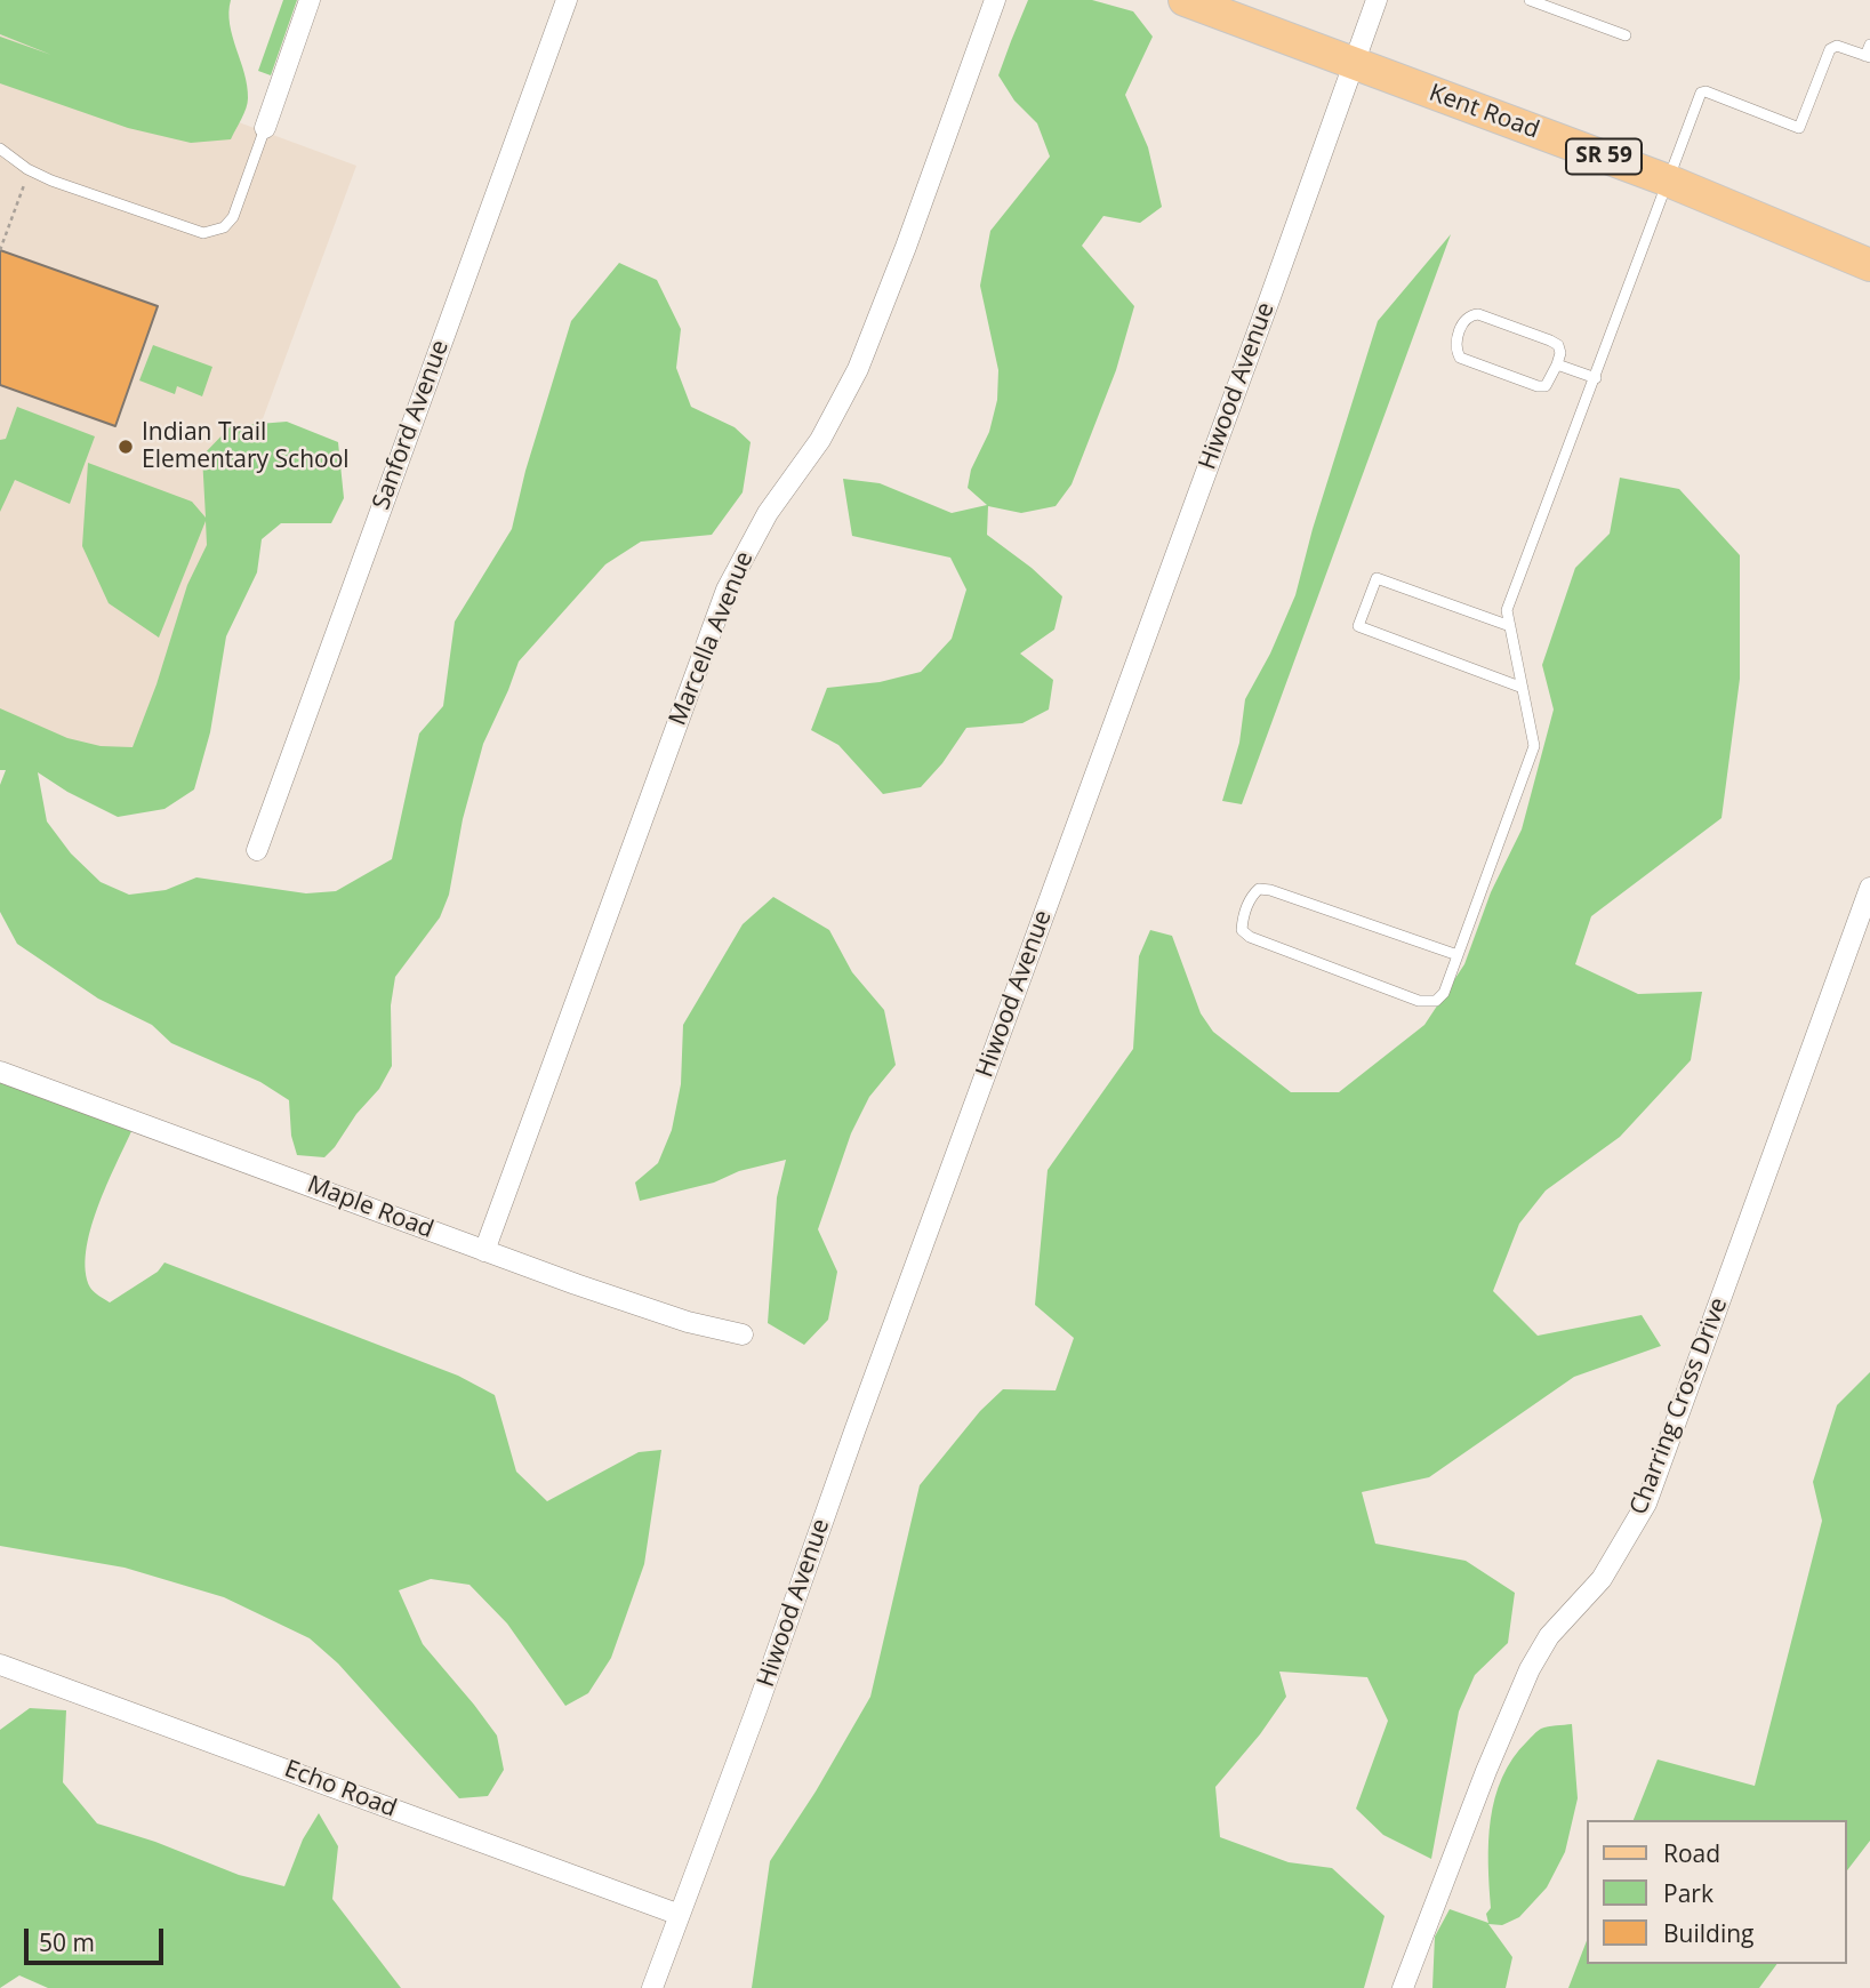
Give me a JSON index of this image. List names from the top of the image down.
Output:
{
  "streets": {
    "main road": ["Kent Road", "SR 59"],
    "street": [
      "Hiwood Avenue",
      "Sanford Avenue",
      "Marcella Avenue",
      "Maple Road",
      "Charring Cross Drive",
      "Echo Road"
    ]
  },
  "crossings": [
    ["Kent Road", "Hiwood Avenue"],
    ["Hiwood Avenue", "Echo Road"],
    ["Marcella Avenue", "Maple Road"]
  ],
  "places": ["Indian Trail Elementary School"],
  "legend": ["Road", "Park", "Building"],
  "scale_bar": "50 m"
}
